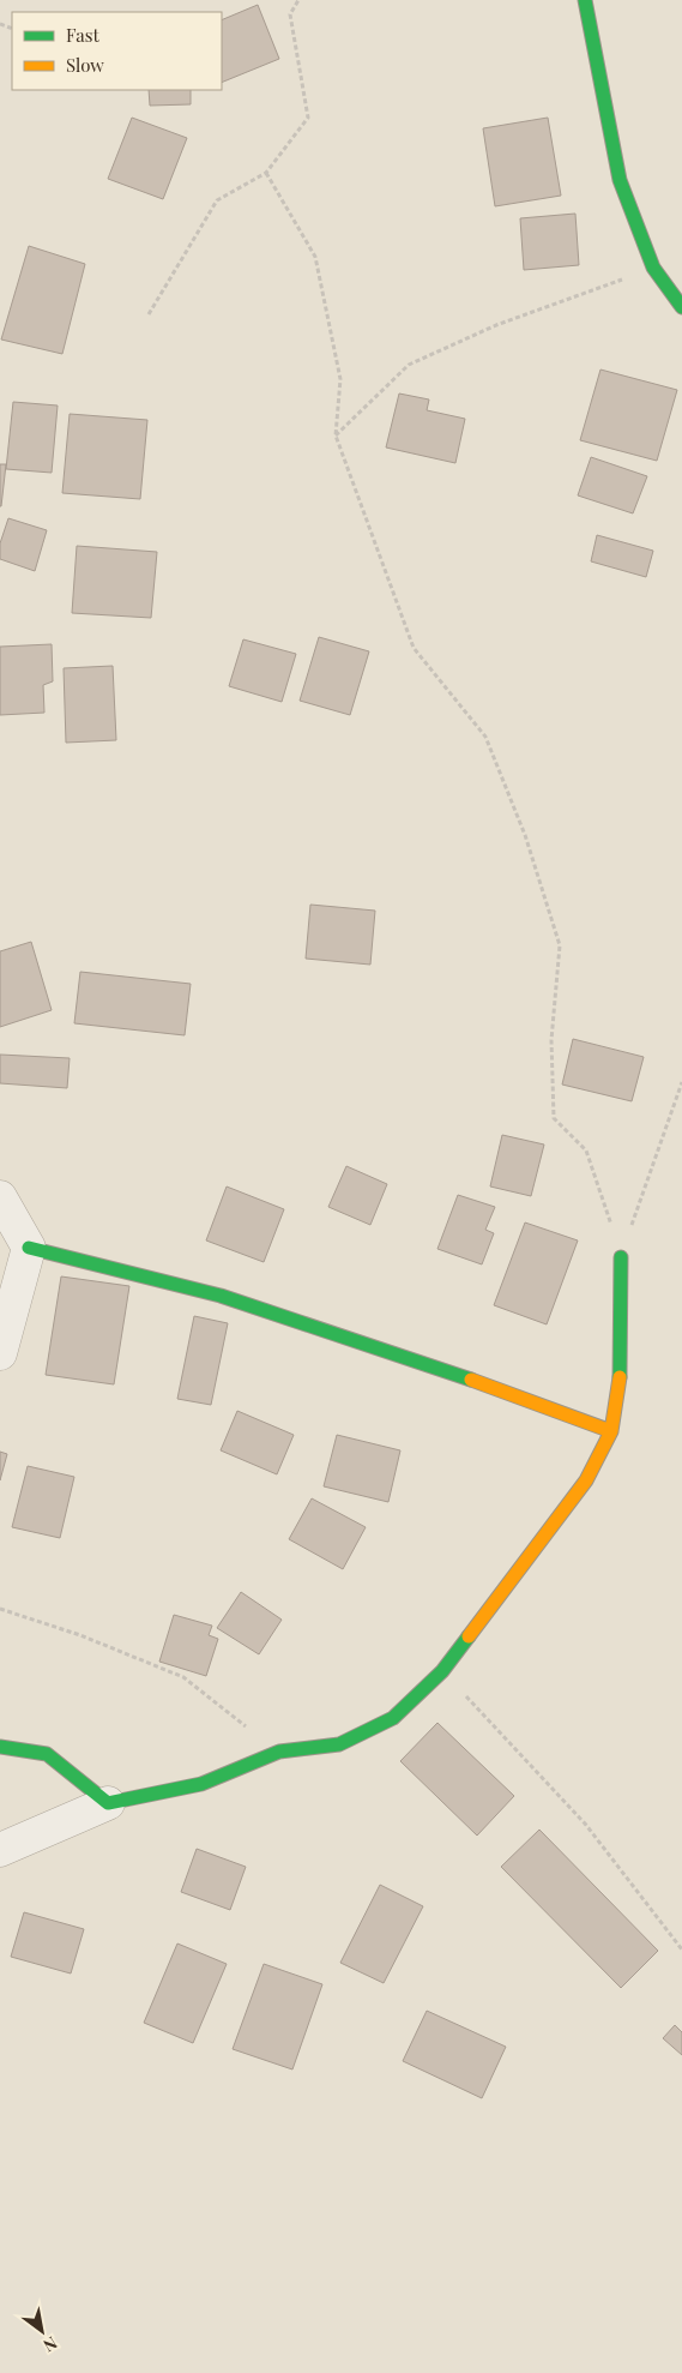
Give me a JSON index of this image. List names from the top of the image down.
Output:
{
  "legend": ["Fast", "Slow"],
  "north": "bottom right"
}
